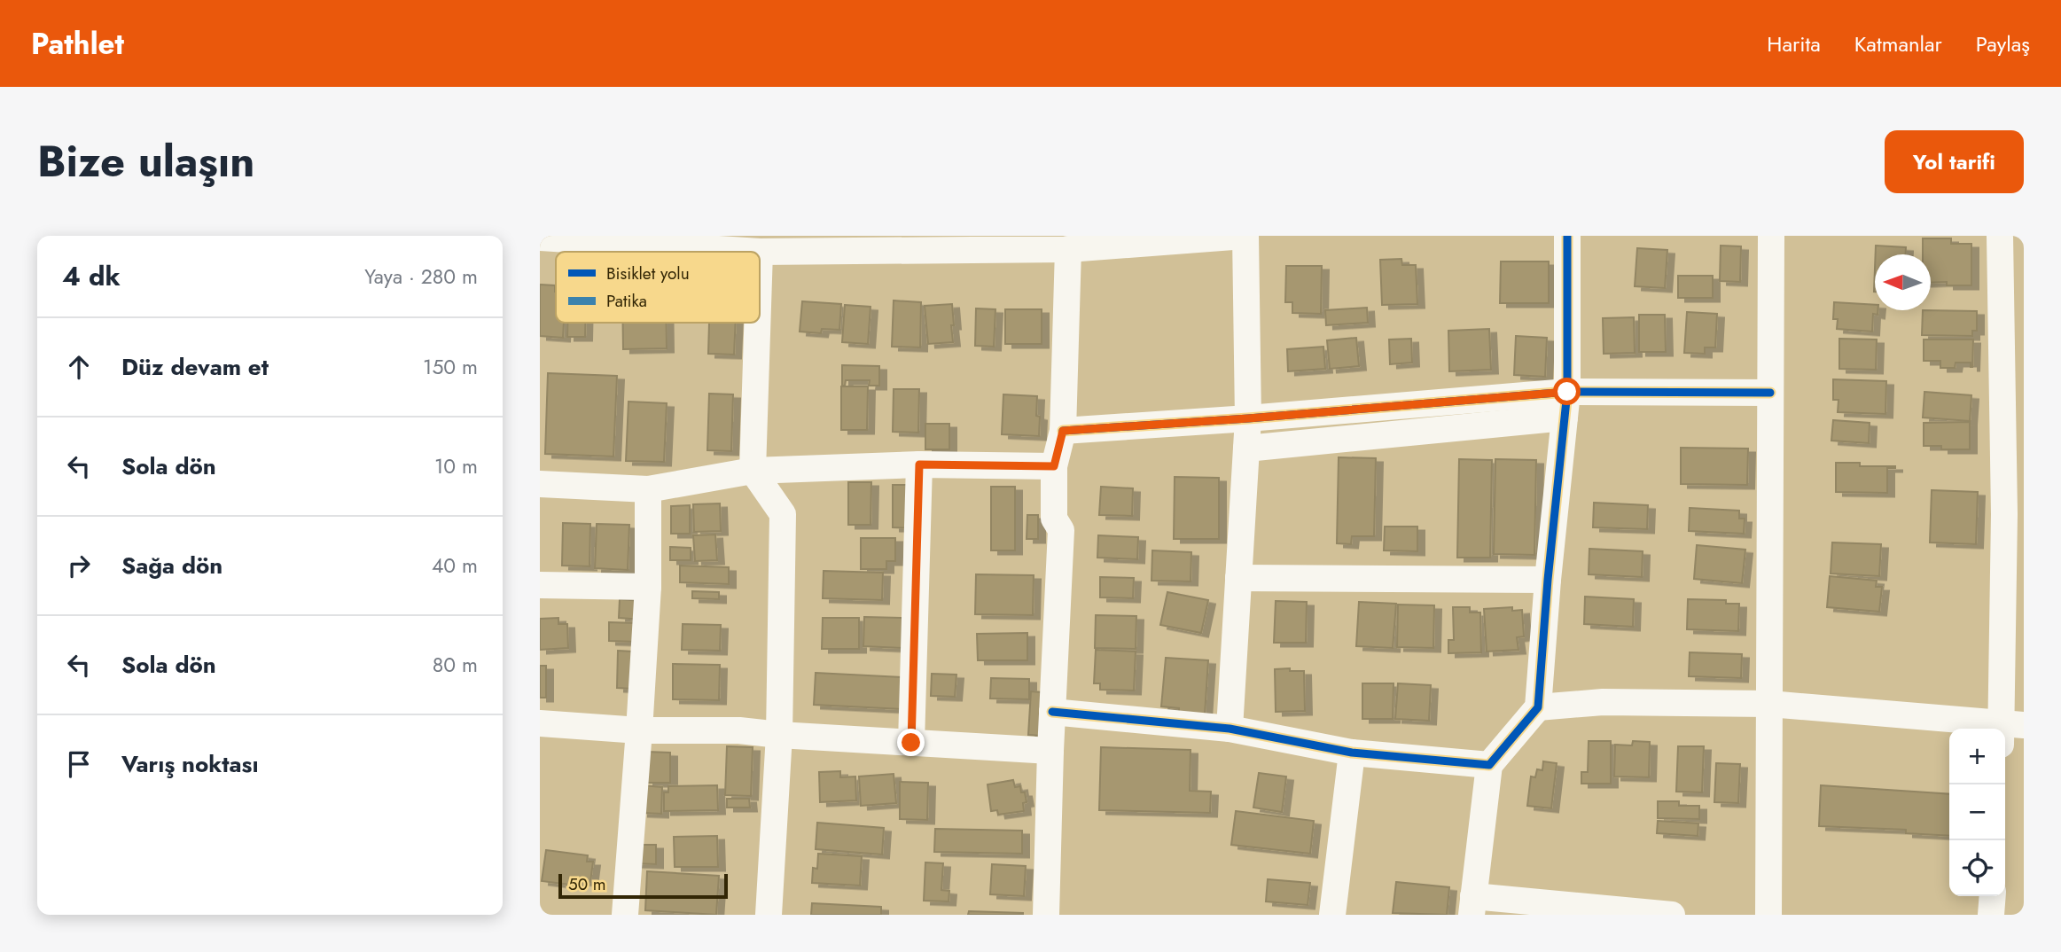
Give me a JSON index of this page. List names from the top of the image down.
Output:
{
  "legend": ["Bisiklet yolu", "Patika"],
  "scale_bar": "50 m",
  "north": "left",
  "page": {
    "header": "Pathlet",
    "nav": ["Harita", "Katmanlar", "Paylaş"],
    "title": "Bize ulaşın",
    "buttons": "Yol tarifi",
    "heading": ["4 dk", "Yaya · 280 m"],
    "list": [
      ["Düz devam et", "150 m"],
      ["Sola dön", "10 m"],
      ["Sağa dön", "40 m"],
      ["Sola dön", "80 m"],
      "Varış noktası"
    ],
    "map_buttons": ["+", "−"],
    "scale": "50 m"
  }
}
